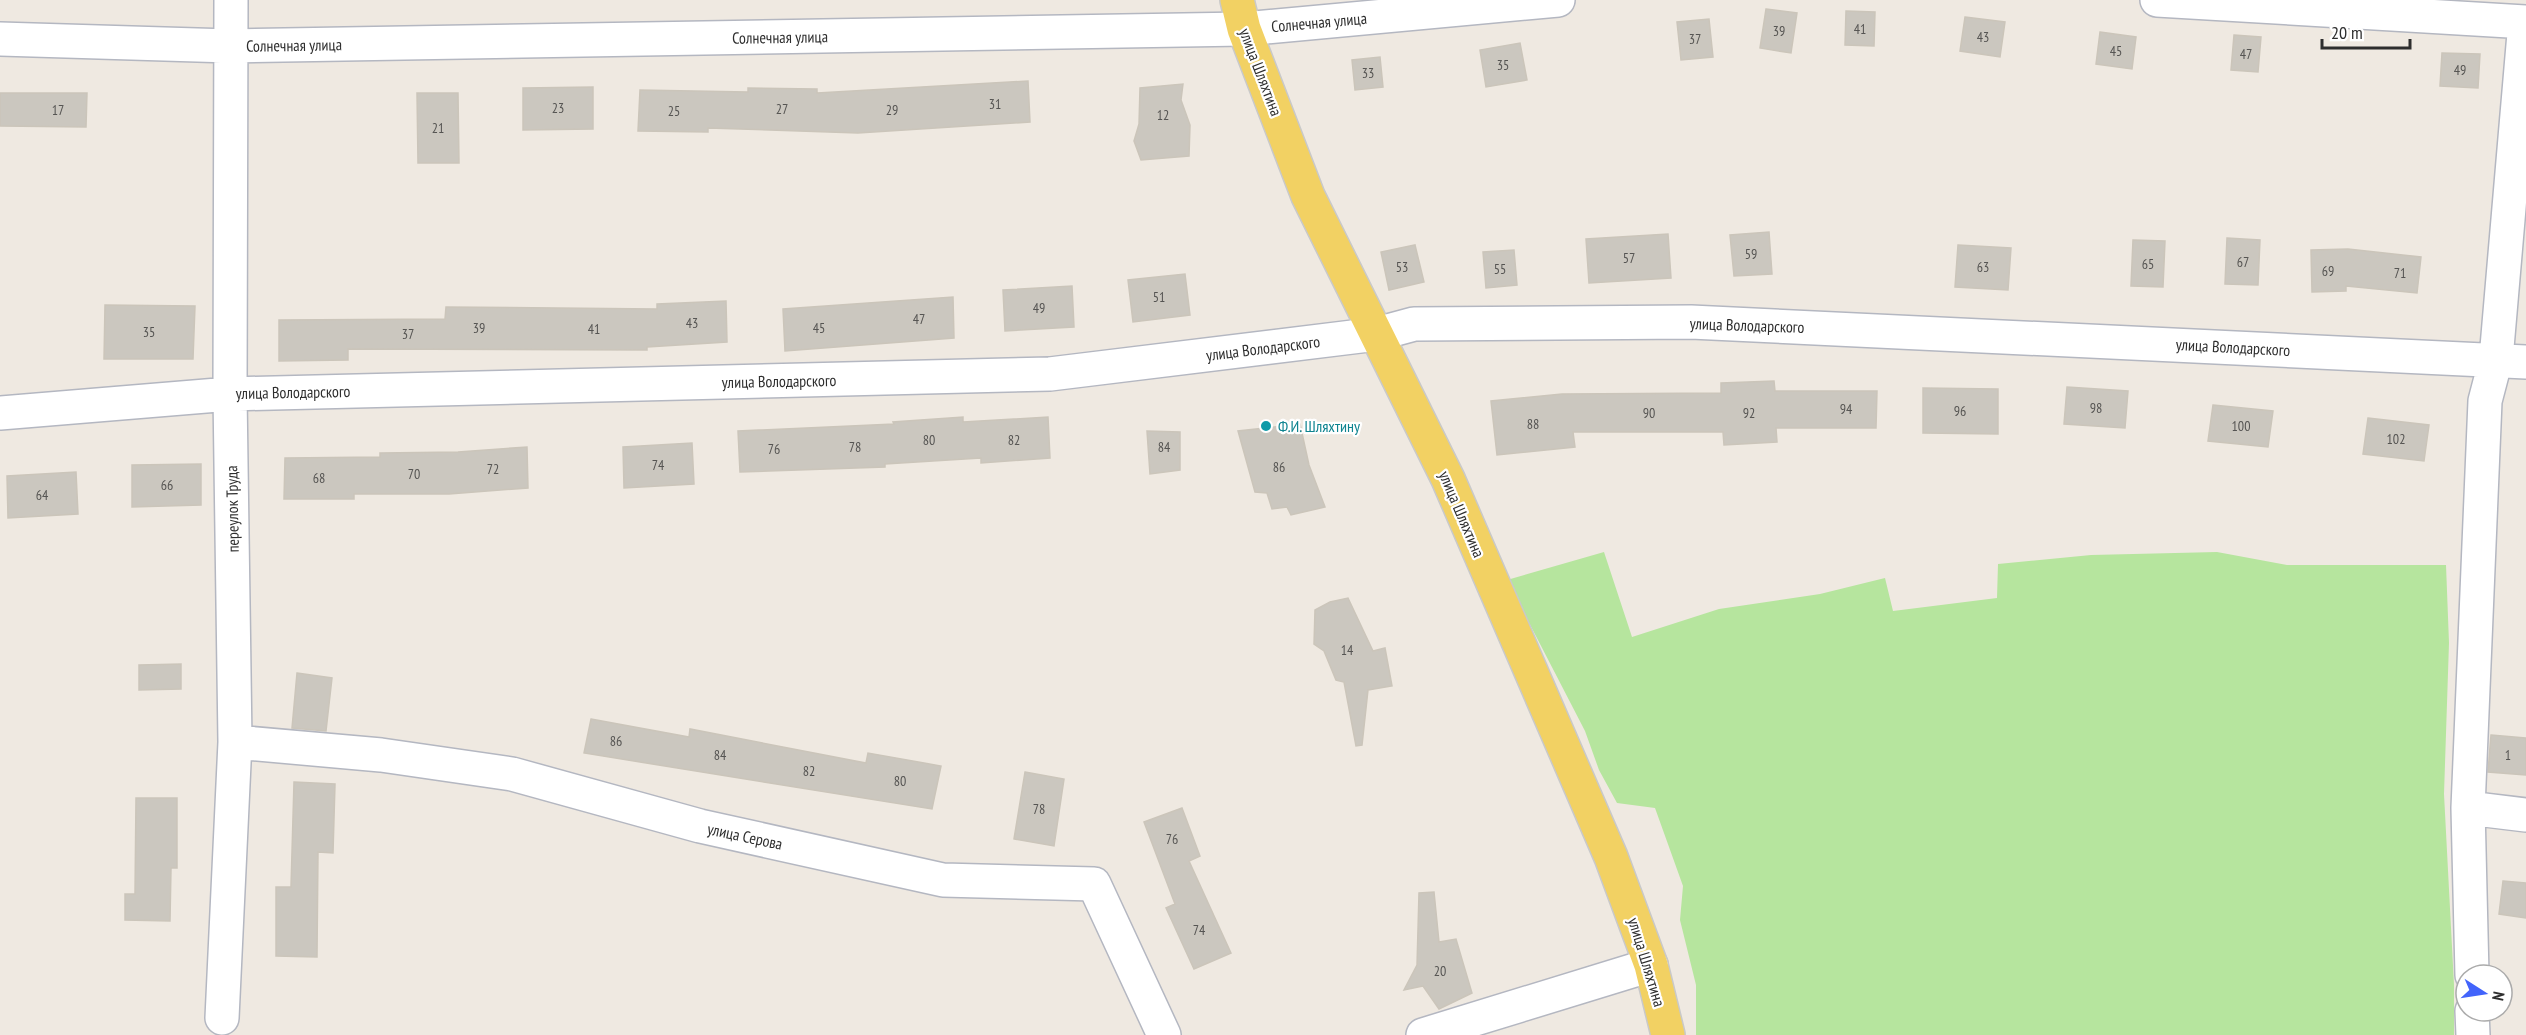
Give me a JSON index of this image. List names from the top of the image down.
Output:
{
  "streets": {
    "main road": ["улица Шляхтина"],
    "street": [
      "Солнечная улица",
      "улица Володарского",
      "переулок Труда",
      "улица Серова"
    ]
  },
  "crossings": [
    ["Солнечная улица", "улица Шляхтина"],
    ["Солнечная улица", "переулок Труда"],
    ["улица Шляхтина", "улица Володарского"],
    ["улица Володарского", "переулок Труда"],
    ["переулок Труда", "улица Серова"]
  ],
  "places": ["Ф.И. Шляхтину"],
  "house_numbers": [
    "41",
    "39",
    "43",
    "37",
    "45",
    "47",
    "35",
    "49",
    "33",
    "31",
    "23",
    "27",
    "17",
    "29",
    "25",
    "12",
    "21",
    "59",
    "57",
    "67",
    "65",
    "53",
    "63",
    "55",
    "69",
    "71",
    "51",
    "49",
    "47",
    "43",
    "39",
    "45",
    "41",
    "35",
    "37",
    "98",
    "94",
    "96",
    "90",
    "92",
    "88",
    "100",
    "102",
    "80",
    "82",
    "78",
    "84",
    "76",
    "74",
    "86",
    "72",
    "70",
    "68",
    "66",
    "64",
    "14",
    "86",
    "84",
    "1",
    "82",
    "80",
    "78",
    "76",
    "74",
    "20"
  ],
  "scale_bar": "20 m",
  "north": "right"
}
